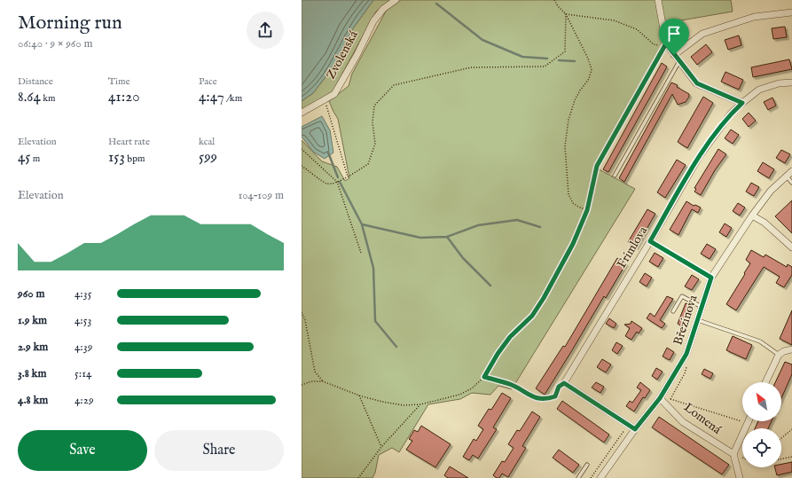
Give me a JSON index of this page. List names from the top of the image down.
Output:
{
  "streets": {
    "street": [
      "Zvolenská",
      "Frimlova",
      "Březinova",
      "Lomená"
    ]
  },
  "crossings": [
    ["Březinova", "Lomená"]
  ],
  "north": "top left",
  "page": {
    "heading": ["Morning run", "06:40 · 9 × 960 m"],
    "stats": [
      ["Distance", "8.64 km"],
      ["Time", "41:20"],
      ["Pace", "4:47 /km"],
      ["Elevation", "45 m"],
      ["Heart rate", "153 bpm"],
      ["kcal", "599"]
    ],
    "chart": ["Elevation", "104–109 m"],
    "list": [
      {
        "name": "960 m",
        "note": "4:35"
      },
      {
        "name": "1.9 km",
        "note": "4:53"
      },
      {
        "name": "2.9 km",
        "note": "4:39"
      },
      {
        "name": "3.8 km",
        "note": "5:14"
      },
      {
        "name": "4.8 km",
        "note": "4:29"
      }
    ],
    "buttons": ["Save", "Share"]
  }
}
